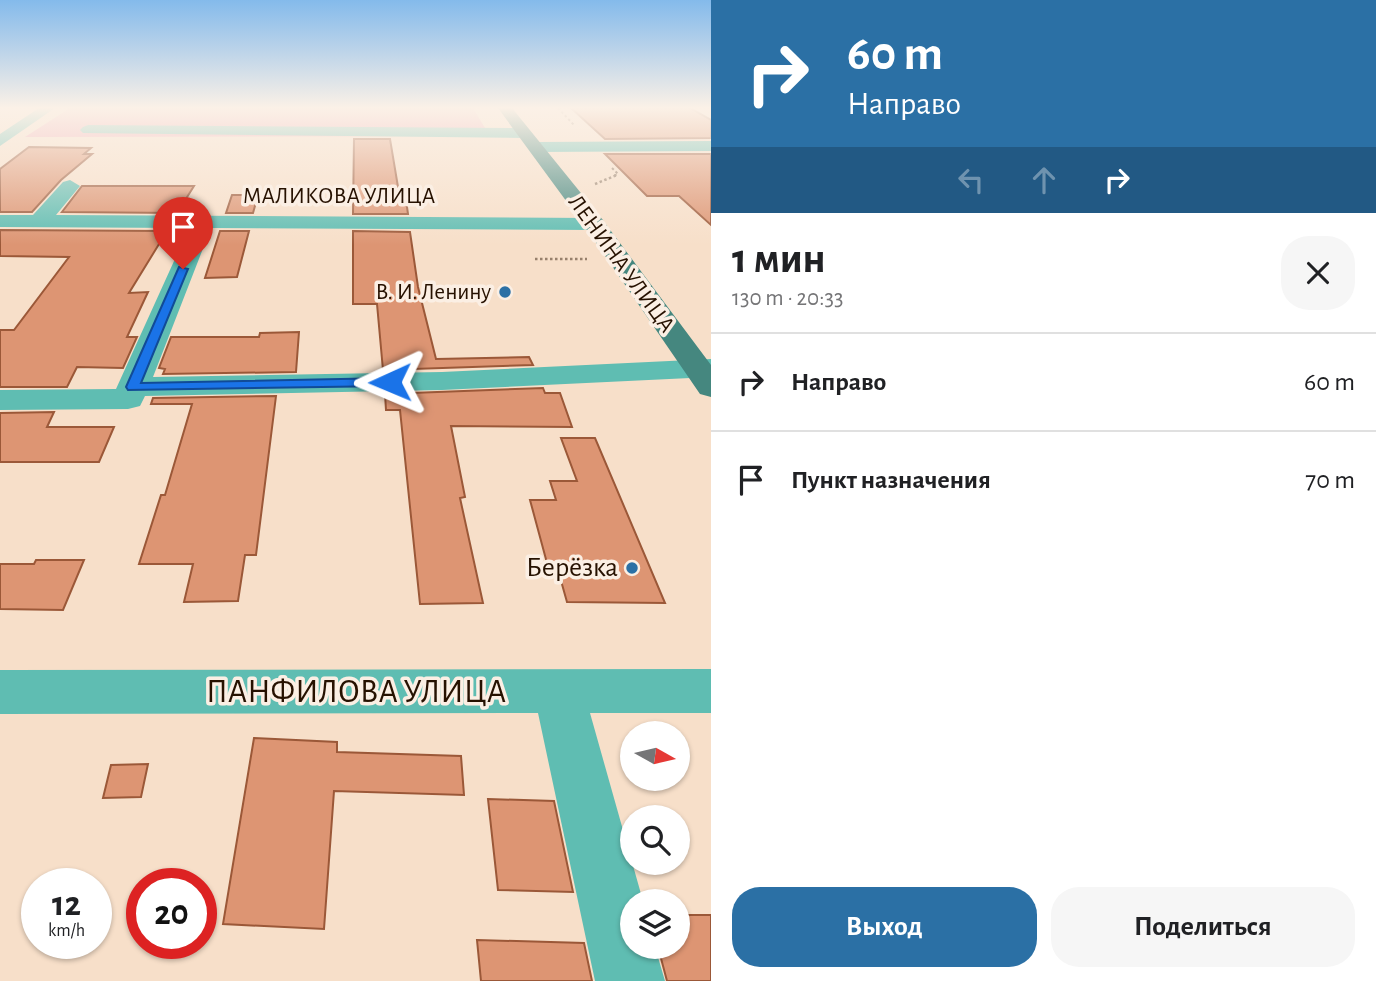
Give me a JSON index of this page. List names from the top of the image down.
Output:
{
  "streets": {
    "main road": ["ЛЕНИНА УЛИЦА"],
    "street": ["МАЛИКОВА УЛИЦА", "ПАНФИЛОВА УЛИЦА"]
  },
  "crossings": [
    ["МАЛИКОВА УЛИЦА", "ЛЕНИНА УЛИЦА"]
  ],
  "places": ["В. И. Ленину", "Берёзка"],
  "north": "right",
  "page": {
    "turn": ["60 m", "Направо"],
    "heading": ["1 мин", "130 m · 20:33"],
    "list": [
      {
        "name": "Направо",
        "value": "60 m"
      },
      {
        "name": "Пункт назначения",
        "value": "70 m"
      }
    ],
    "speed": "12 km/h",
    "limit": "20",
    "buttons": ["Выход", "Поделиться"]
  }
}
